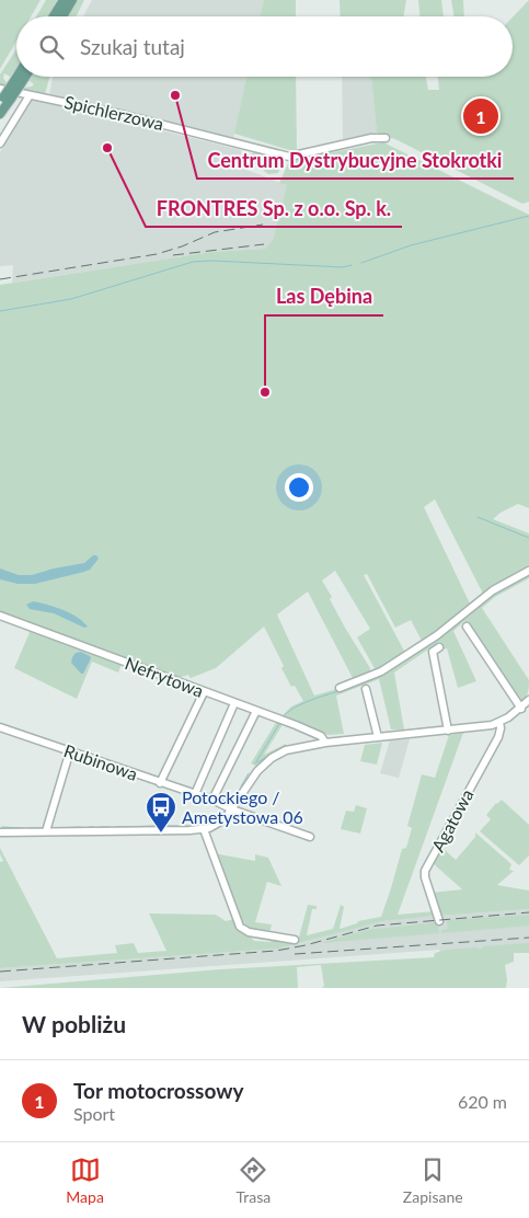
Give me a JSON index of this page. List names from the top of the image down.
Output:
{
  "streets": {
    "street": [
      "Spichlerzowa",
      "Nefrytowa",
      "Rubinowa",
      "Agatowa"
    ]
  },
  "places": {
    "other": ["Centrum Dystrybucyjne Stokrotki", "FRONTRES Sp. z o.o. Sp. k.", "Las Dębina"],
    "bus stop": ["Potockiego / Ametystowa 06"]
  },
  "page": {
    "search": "Szukaj tutaj",
    "pins": "1",
    "heading": "W pobliżu",
    "list": [
      {
        "mark": "1",
        "name": "Tor motocrossowy",
        "note": "Sport",
        "value": "620 m"
      }
    ],
    "nav": ["Mapa", "Trasa", "Zapisane"]
  }
}
